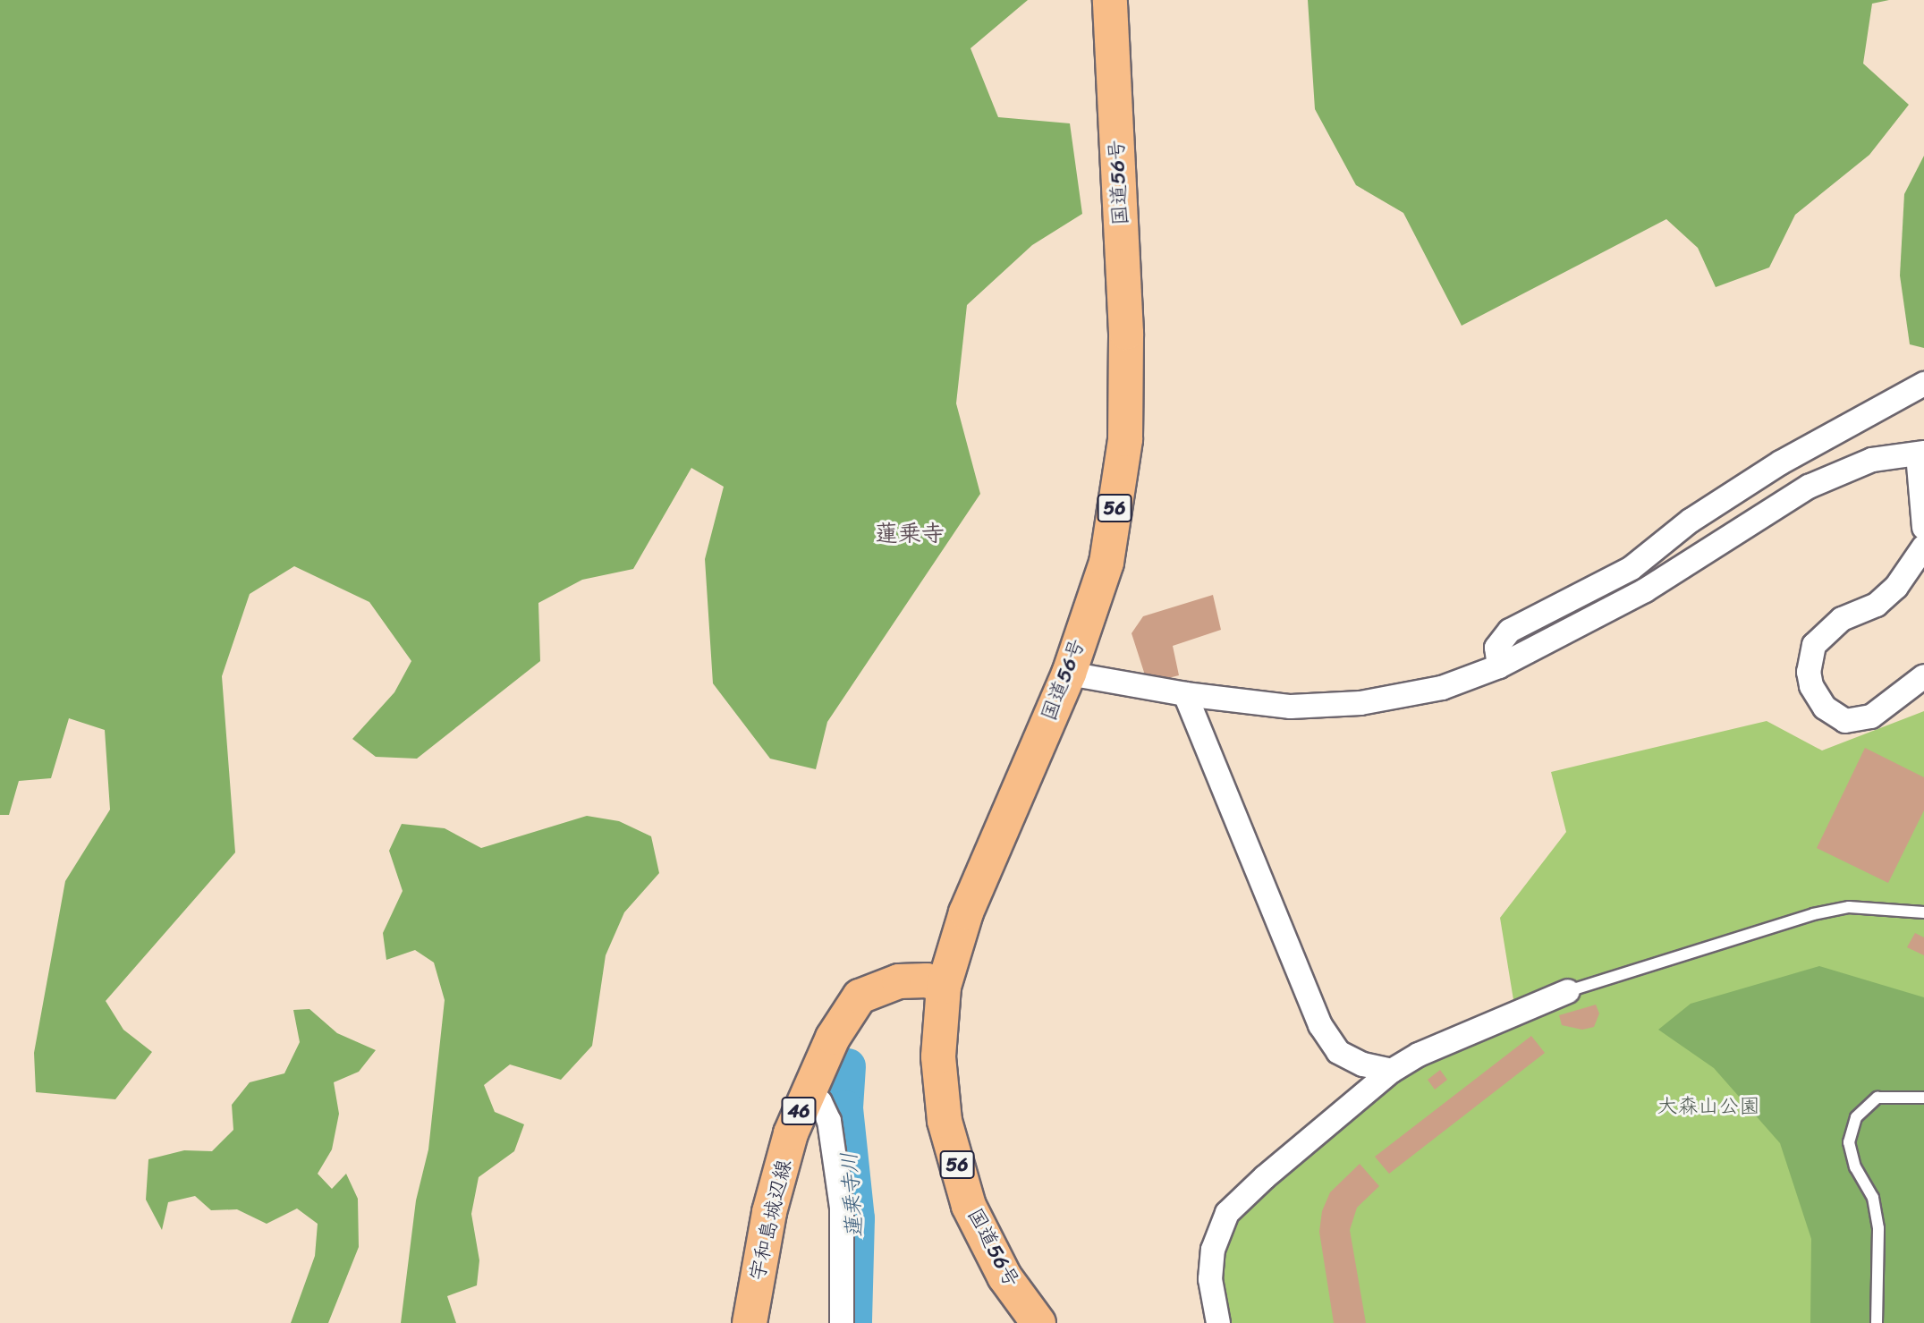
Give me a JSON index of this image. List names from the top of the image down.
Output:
{
  "streets": {
    "main road": [
      "国道56号",
      "56",
      "46",
      "宇和島城辺線"
    ]
  },
  "crossings": [
    ["国道56号", "宇和島城辺線"]
  ],
  "districts": ["蓮乗寺"],
  "water": ["蓮乗寺川"],
  "parks": ["大森山公園"]
}
